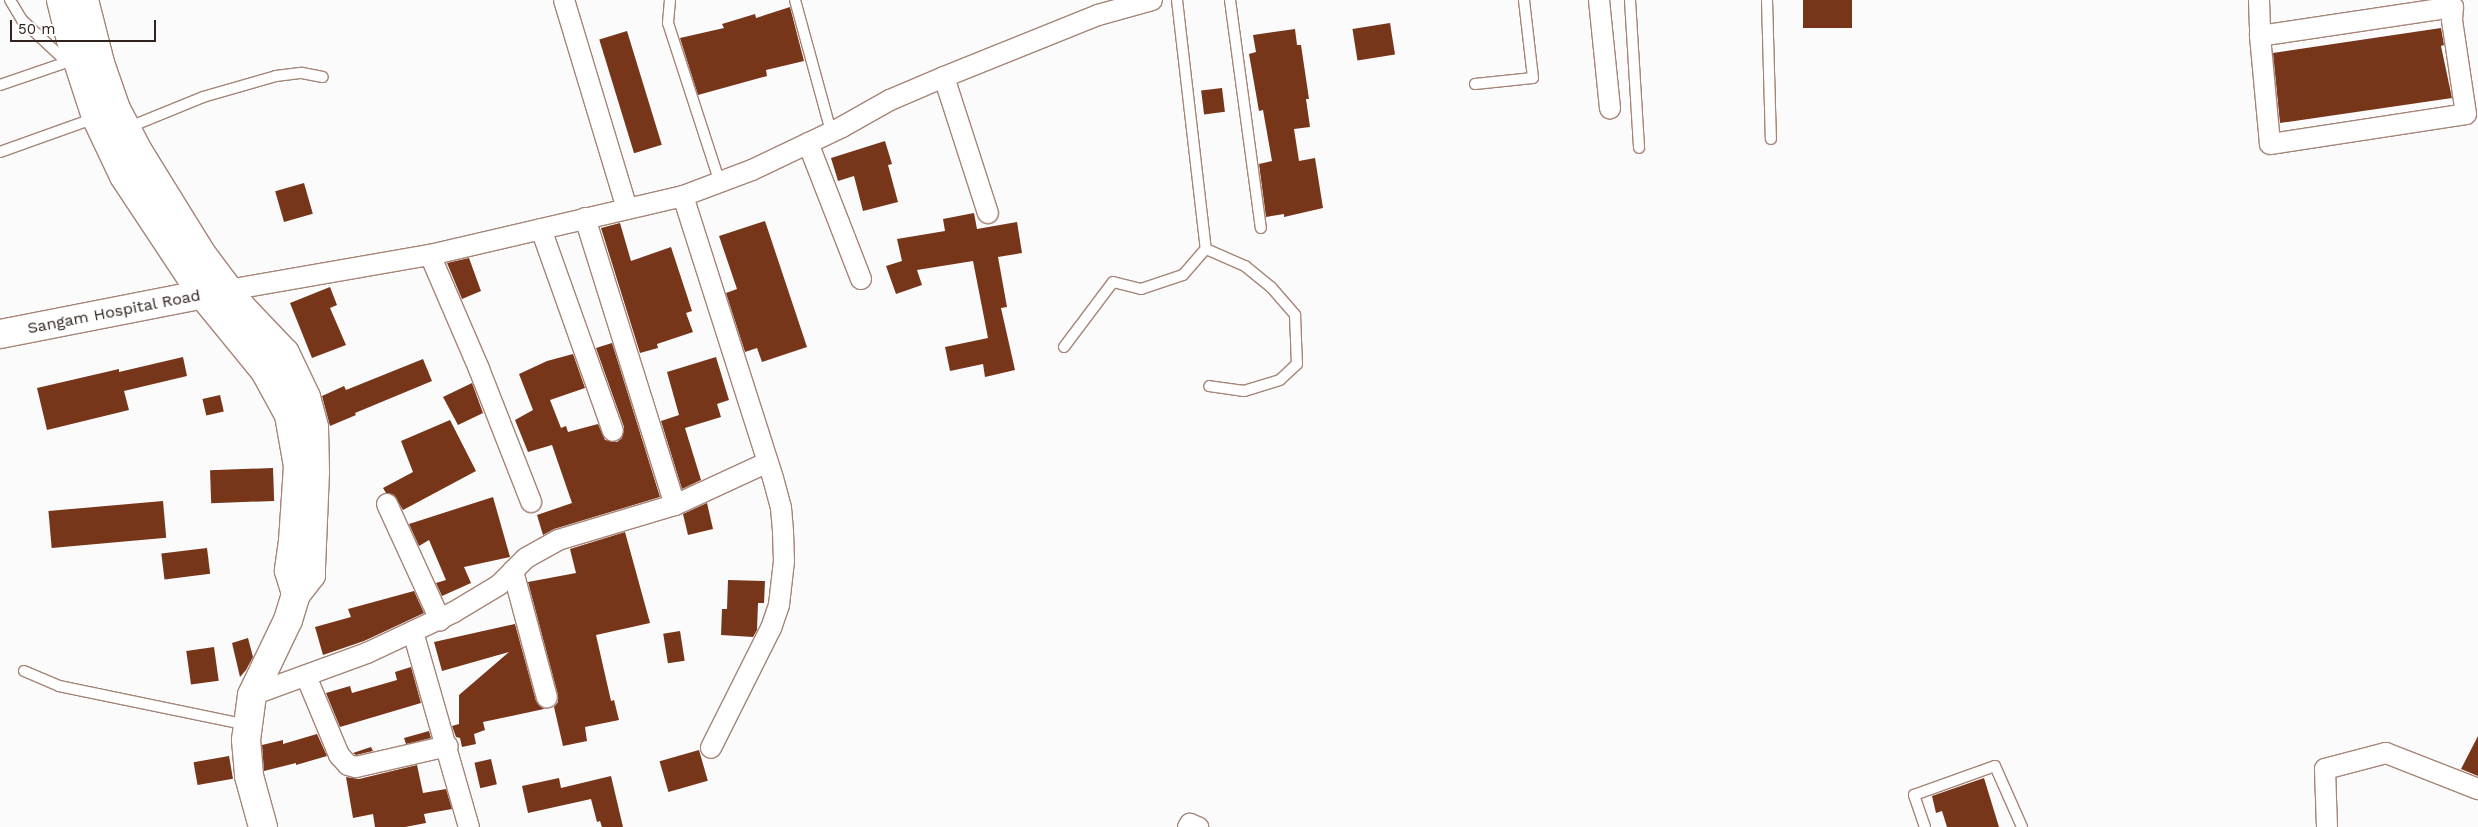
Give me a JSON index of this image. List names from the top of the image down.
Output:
{
  "streets": {
    "main road": ["Sangam Hospital Road"]
  },
  "scale_bar": "50 m"
}
